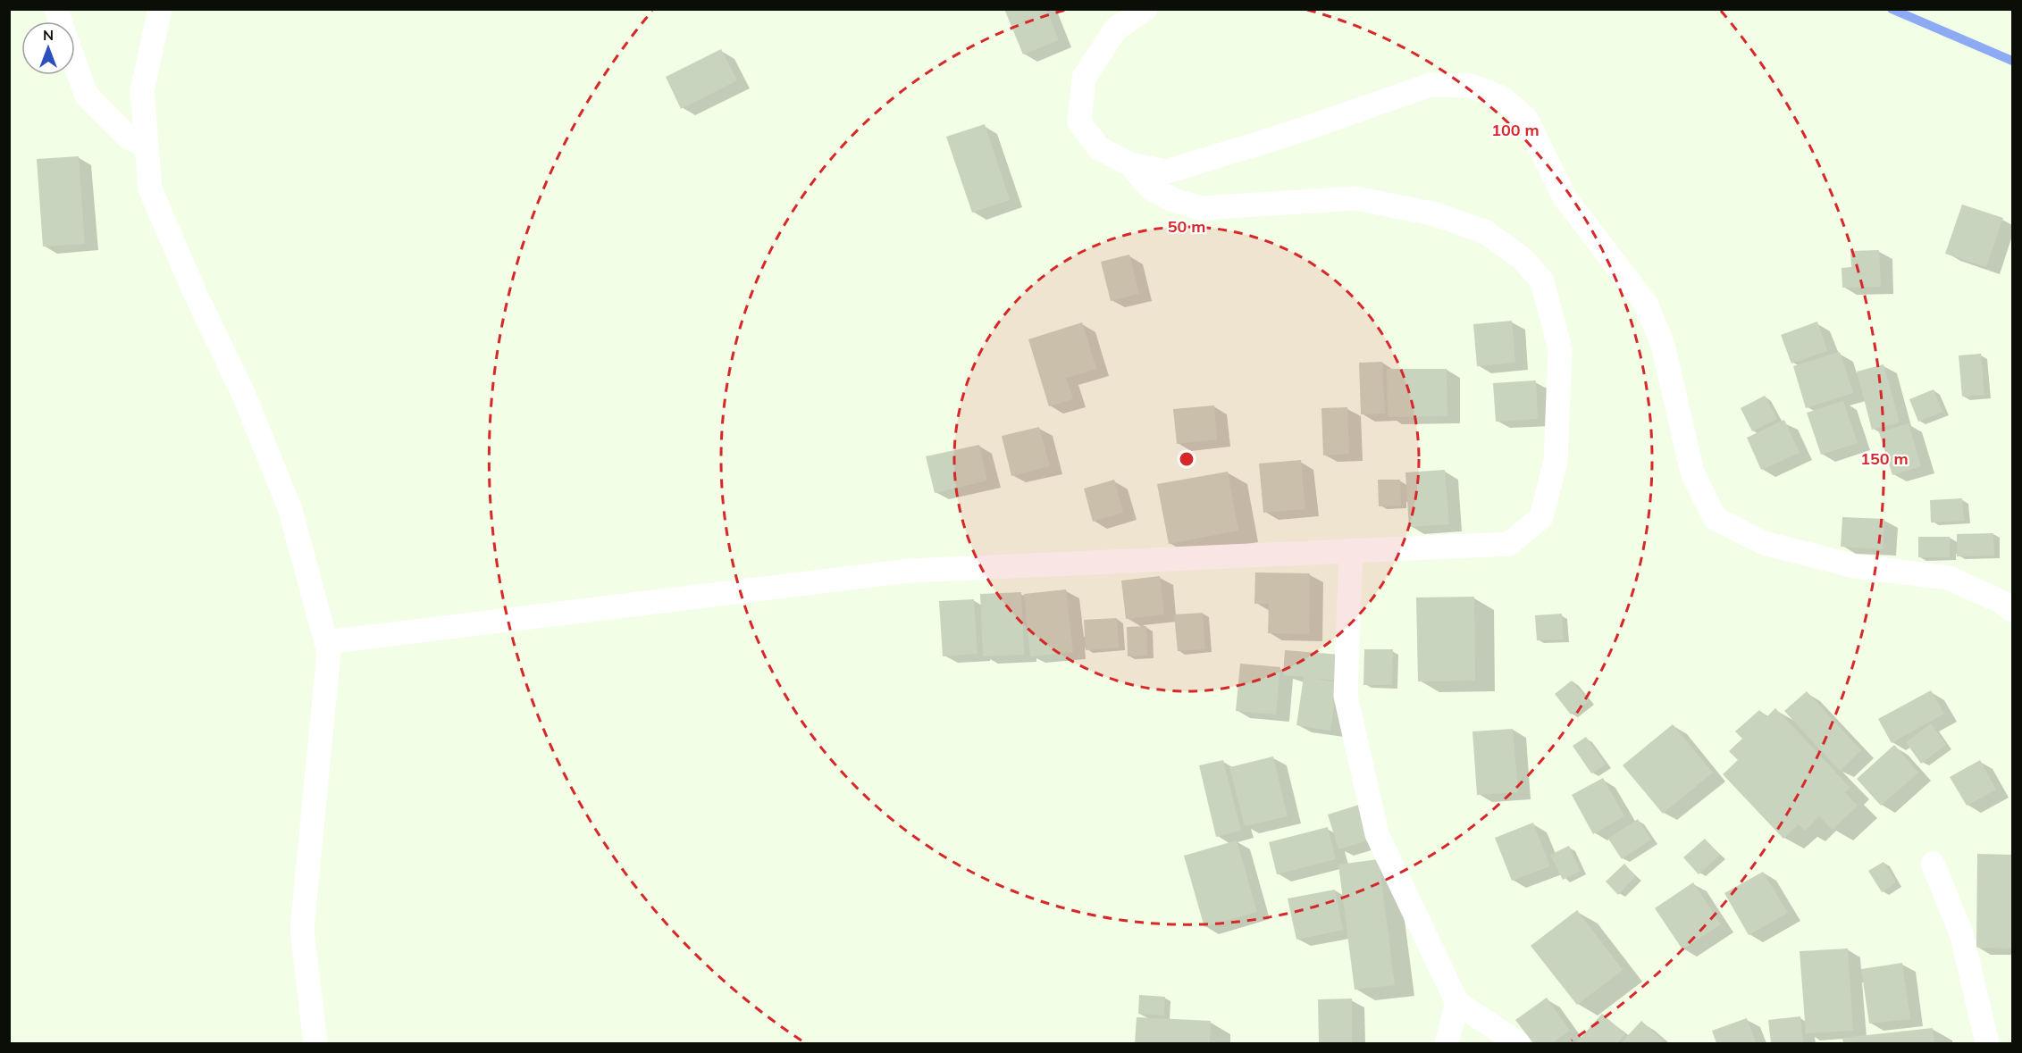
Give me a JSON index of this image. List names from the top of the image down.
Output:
{
  "north": "top",
  "rings": ["100 m", "50 m", "150 m"]
}
